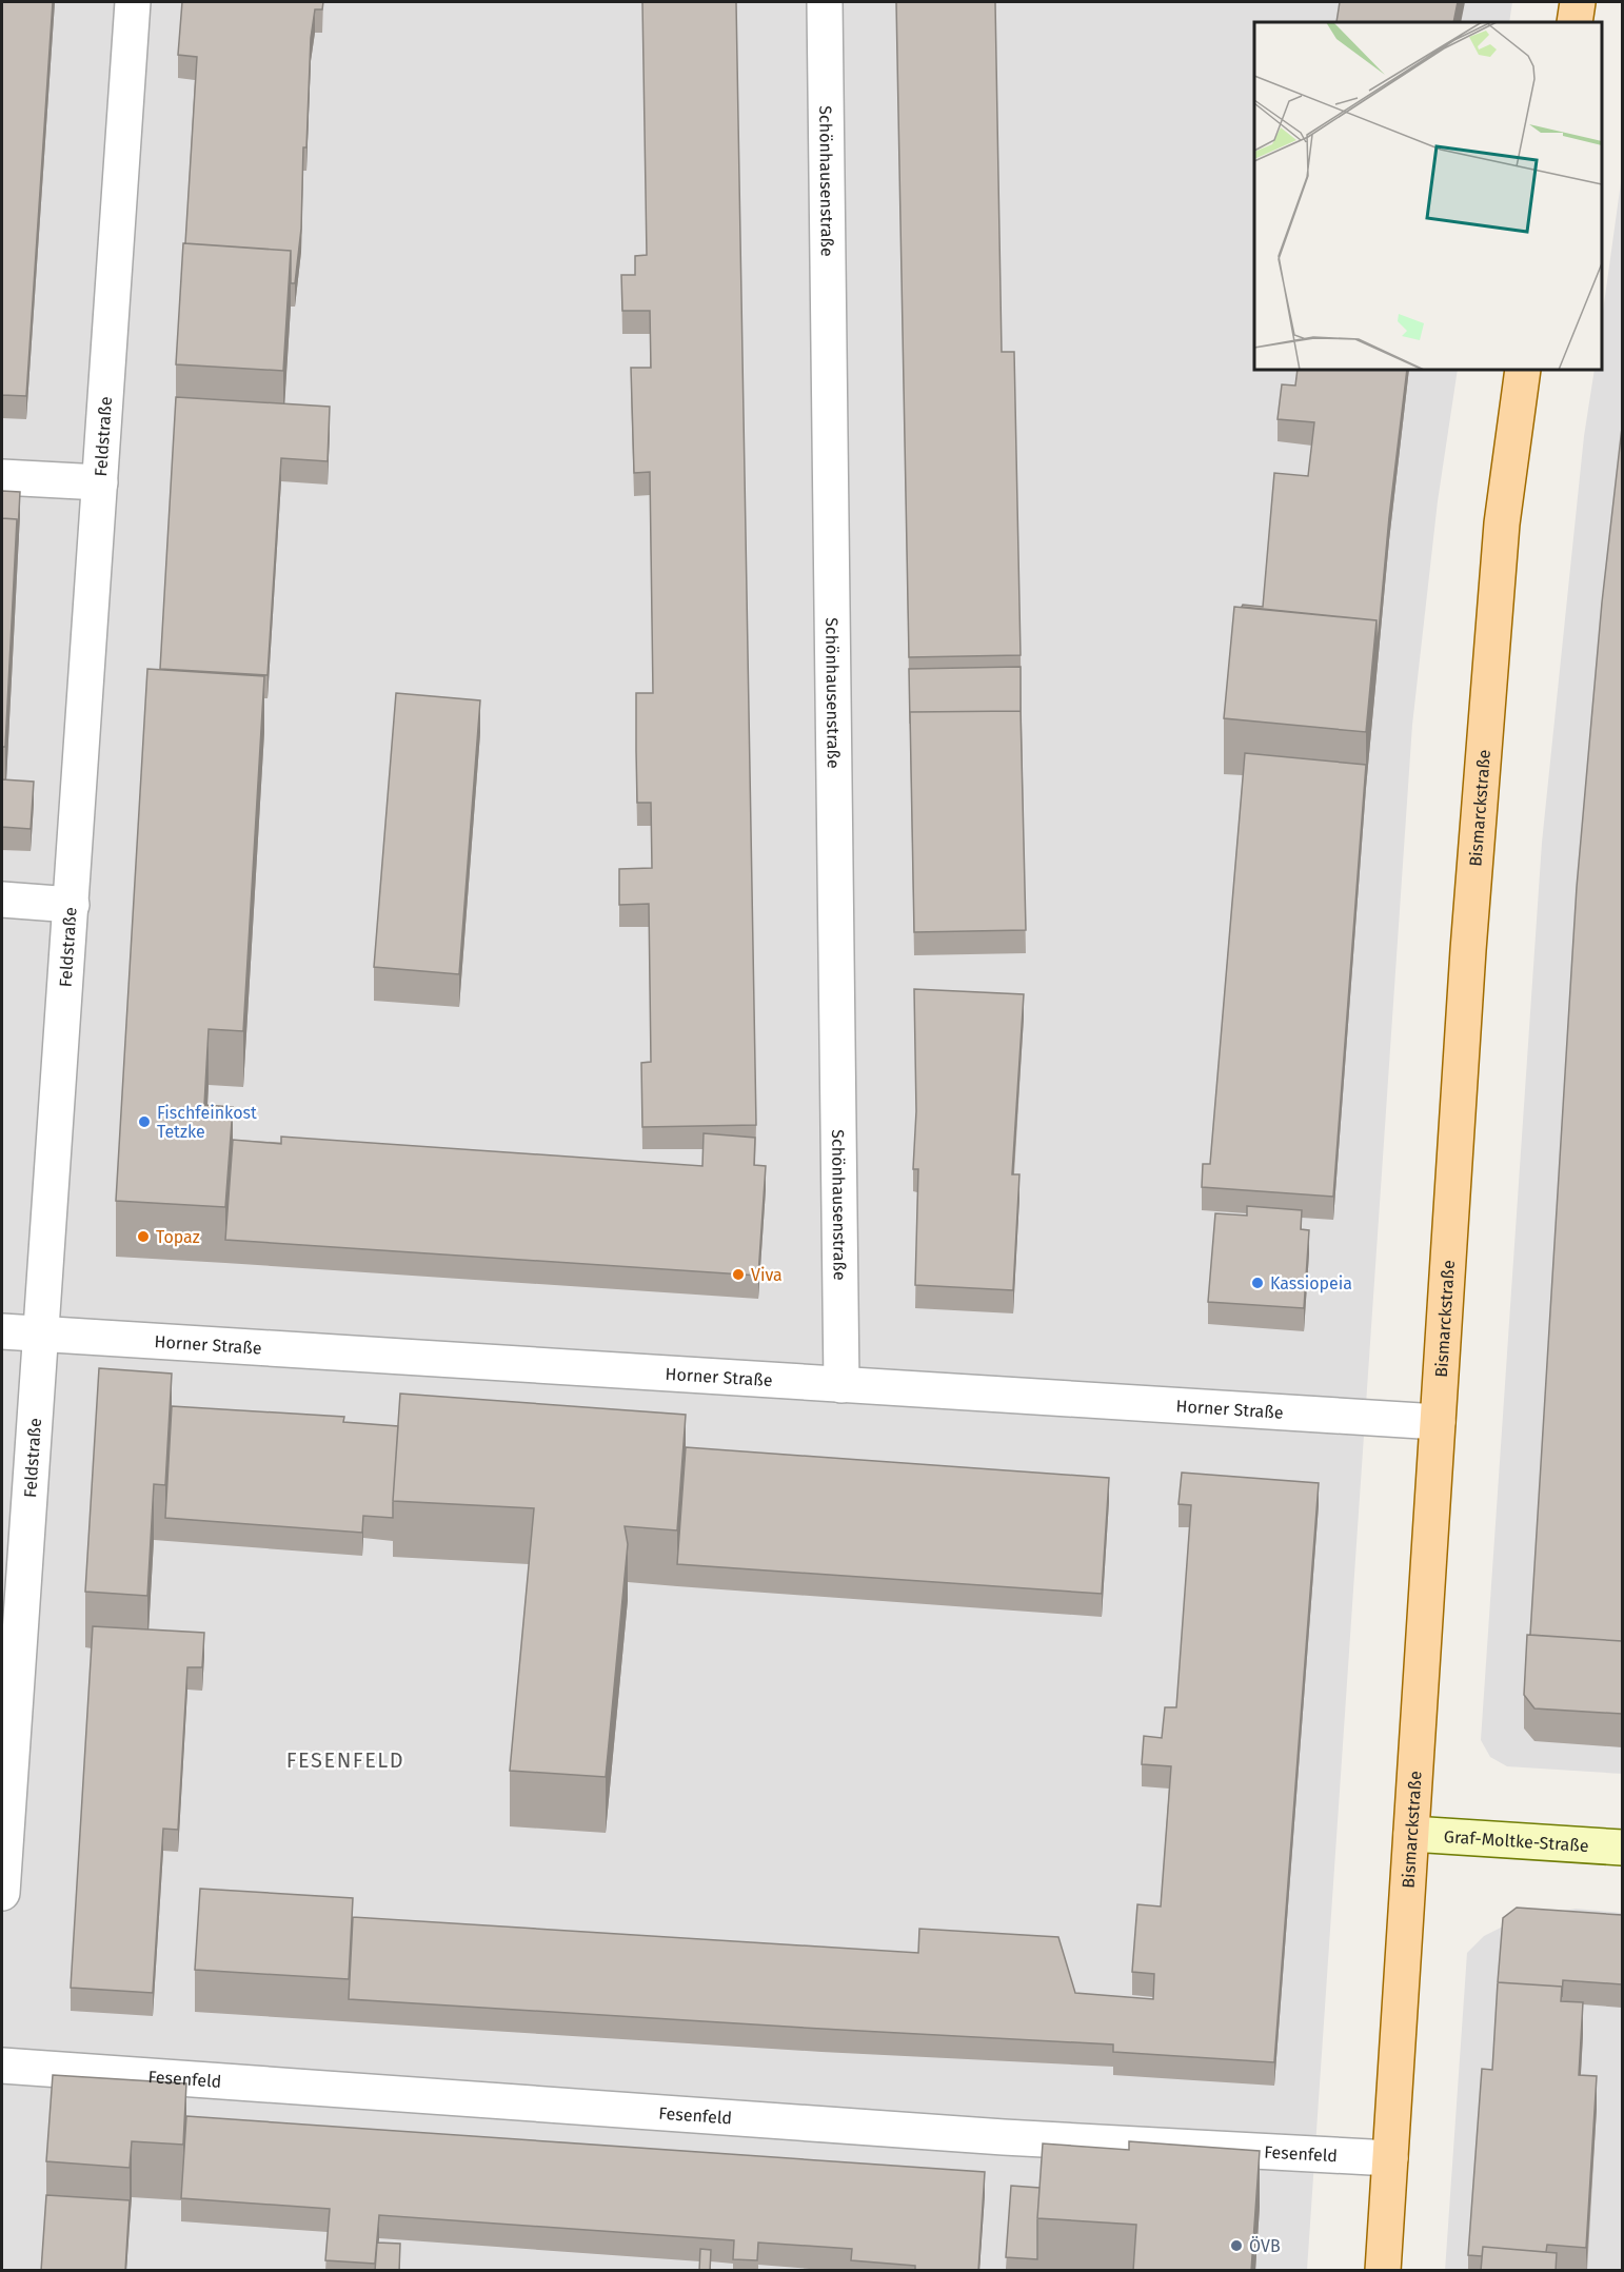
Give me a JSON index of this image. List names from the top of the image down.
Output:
{
  "streets": {
    "main road": ["Bismarckstraße", "Graf-Moltke-Straße"],
    "street": [
      "Schönhausenstraße",
      "Feldstraße",
      "Horner Straße",
      "Fesenfeld"
    ]
  },
  "crossings": [
    ["Schönhausenstraße", "Horner Straße"],
    ["Feldstraße", "Horner Straße"],
    ["Bismarckstraße", "Horner Straße"],
    ["Bismarckstraße", "Graf-Moltke-Straße"],
    ["Bismarckstraße", "Fesenfeld"]
  ],
  "districts": ["FESENFELD"],
  "places": [
    "Fischfeinkost Tetzke",
    "Topaz",
    "Viva",
    "Kassiopeia",
    "ÖVB"
  ]
}
